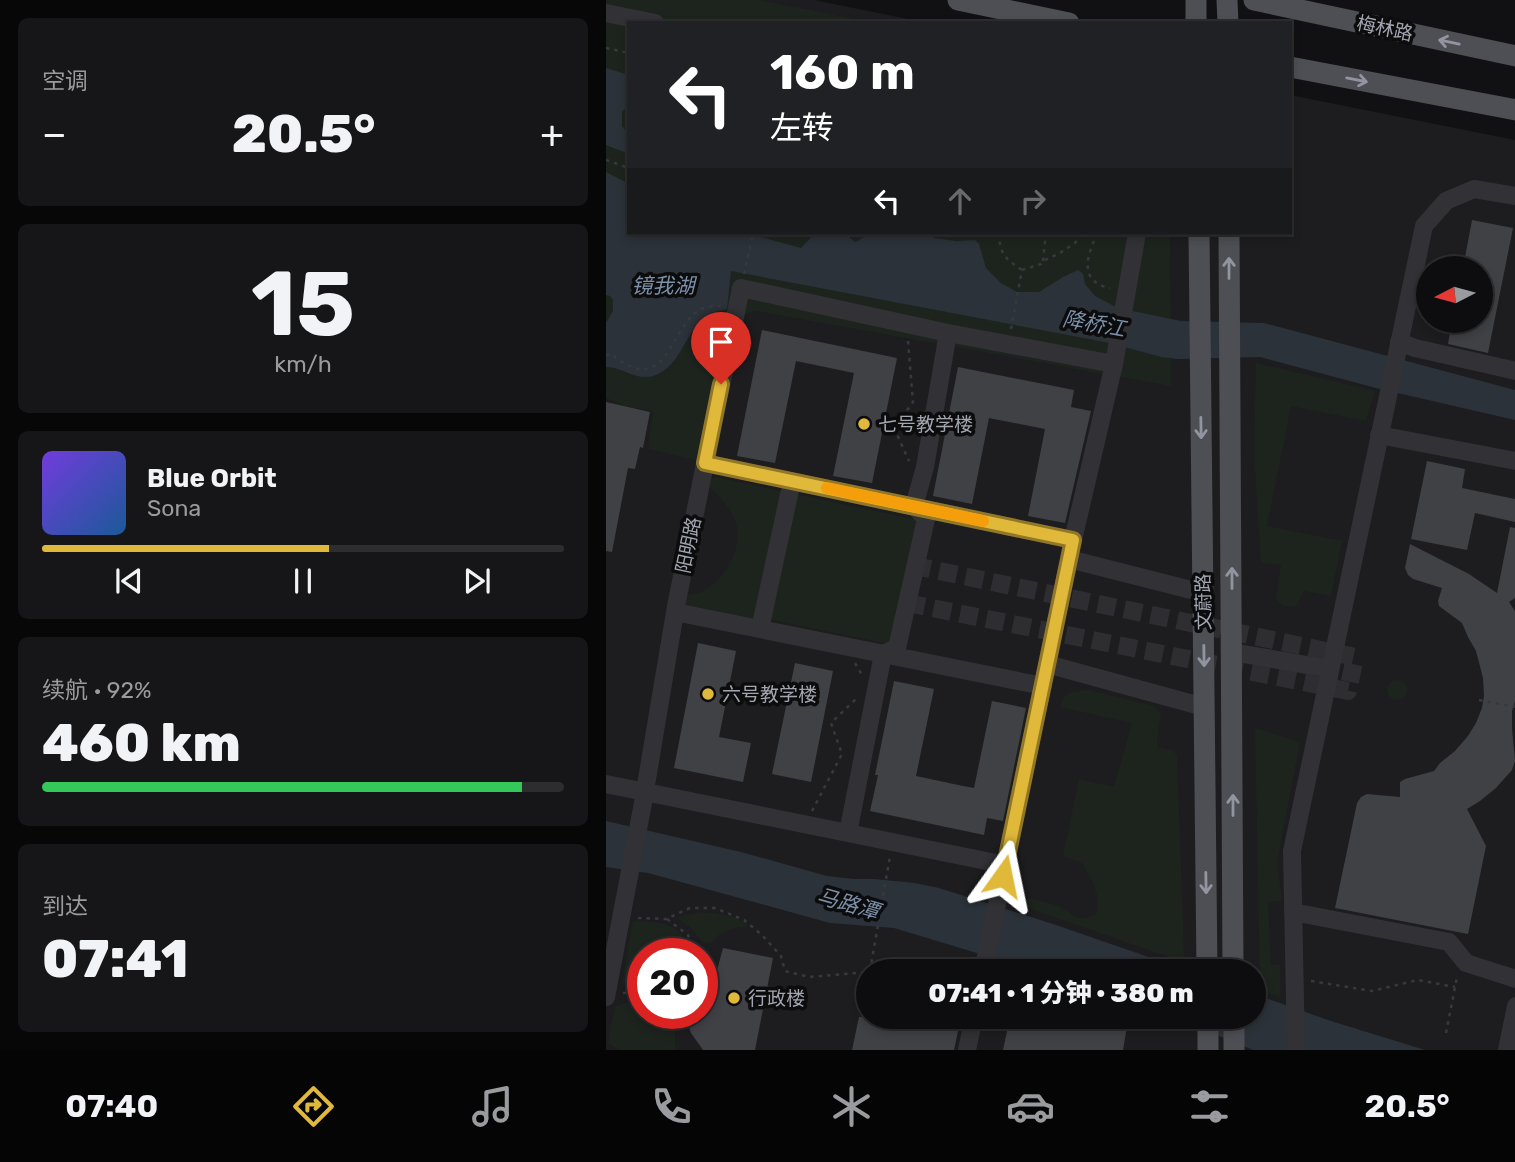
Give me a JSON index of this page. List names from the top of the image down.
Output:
{
  "streets": {
    "main road": ["梅林路", "文蔚路"],
    "street": ["阳明路"]
  },
  "water": ["镜我湖", "降桥江", "马路潭"],
  "places": ["七号教学楼", "六号教学楼", "行政楼"],
  "north": "left",
  "page": {
    "tile": [
      "空调",
      ["15", "km/h"],
      ["续航 · 92%", "460 km"],
      ["到达", "07:41"]
    ],
    "turn": ["160 m", "左转"],
    "heat": ["−", "20.5°", "+"],
    "song": ["Blue Orbit", "Sona"],
    "limit": "20",
    "trip": "07:41 · 1 分钟 · 380 m",
    "tabs": ["07:40", "20.5°"]
  }
}
